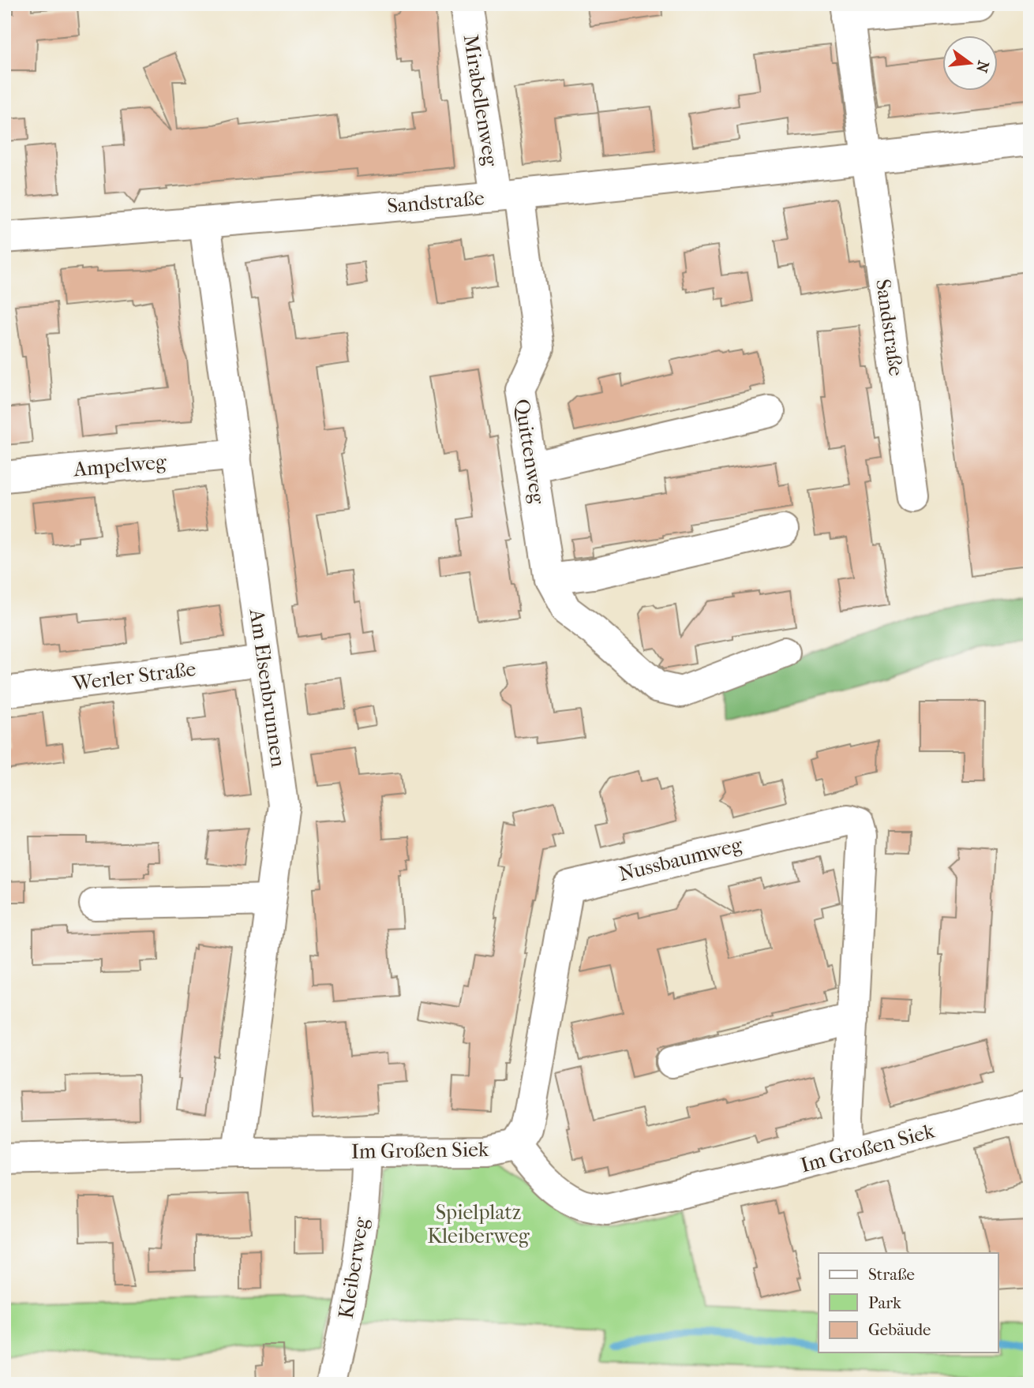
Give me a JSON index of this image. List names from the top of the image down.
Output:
{
  "streets": {
    "street": [
      "Mirabellenweg",
      "Sandstraße",
      "Quittenweg",
      "Ampelweg",
      "Werler Straße",
      "Am Elsenbrunnen",
      "Nussbaumweg",
      "Im Großen Siek",
      "Kleiberweg"
    ]
  },
  "crossings": [
    ["Mirabellenweg", "Sandstraße"],
    ["Mirabellenweg", "Quittenweg"],
    ["Sandstraße", "Quittenweg"],
    ["Sandstraße", "Am Elsenbrunnen"],
    ["Ampelweg", "Am Elsenbrunnen"],
    ["Werler Straße", "Am Elsenbrunnen"],
    ["Am Elsenbrunnen", "Im Großen Siek"],
    ["Nussbaumweg", "Im Großen Siek"],
    ["Im Großen Siek", "Kleiberweg"]
  ],
  "parks": ["Spielplatz Kleiberweg"],
  "legend": ["Straße", "Park", "Gebäude"],
  "north": "right"
}
